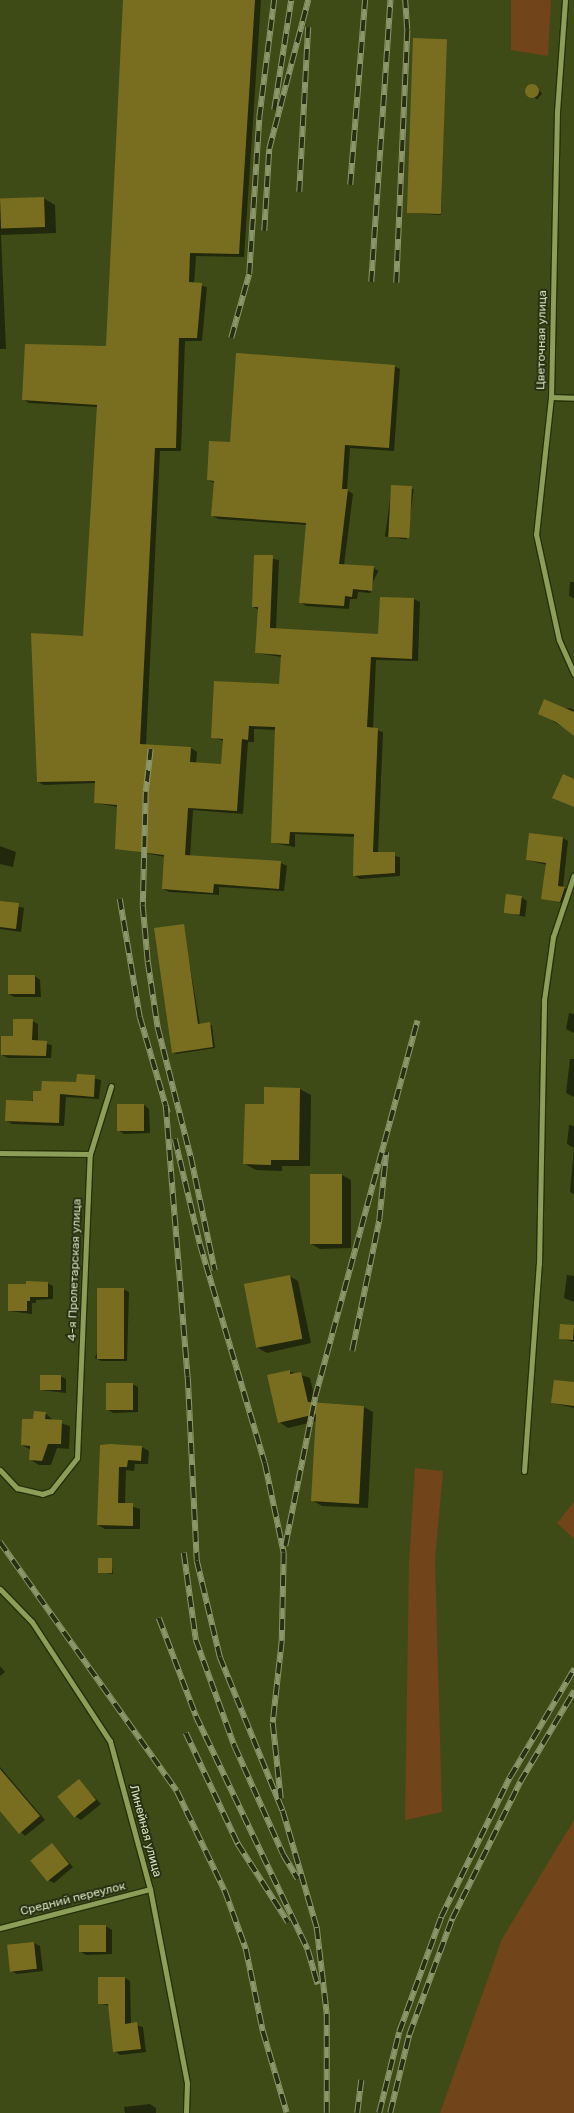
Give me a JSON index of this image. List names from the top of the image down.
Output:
{
  "streets": {
    "street": [
      "Цветочная улица",
      "4-я Пролетарская улица",
      "Линейная улица",
      "Средний переулок"
    ]
  },
  "crossings": [
    ["Линейная улица", "Средний переулок"]
  ]
}
